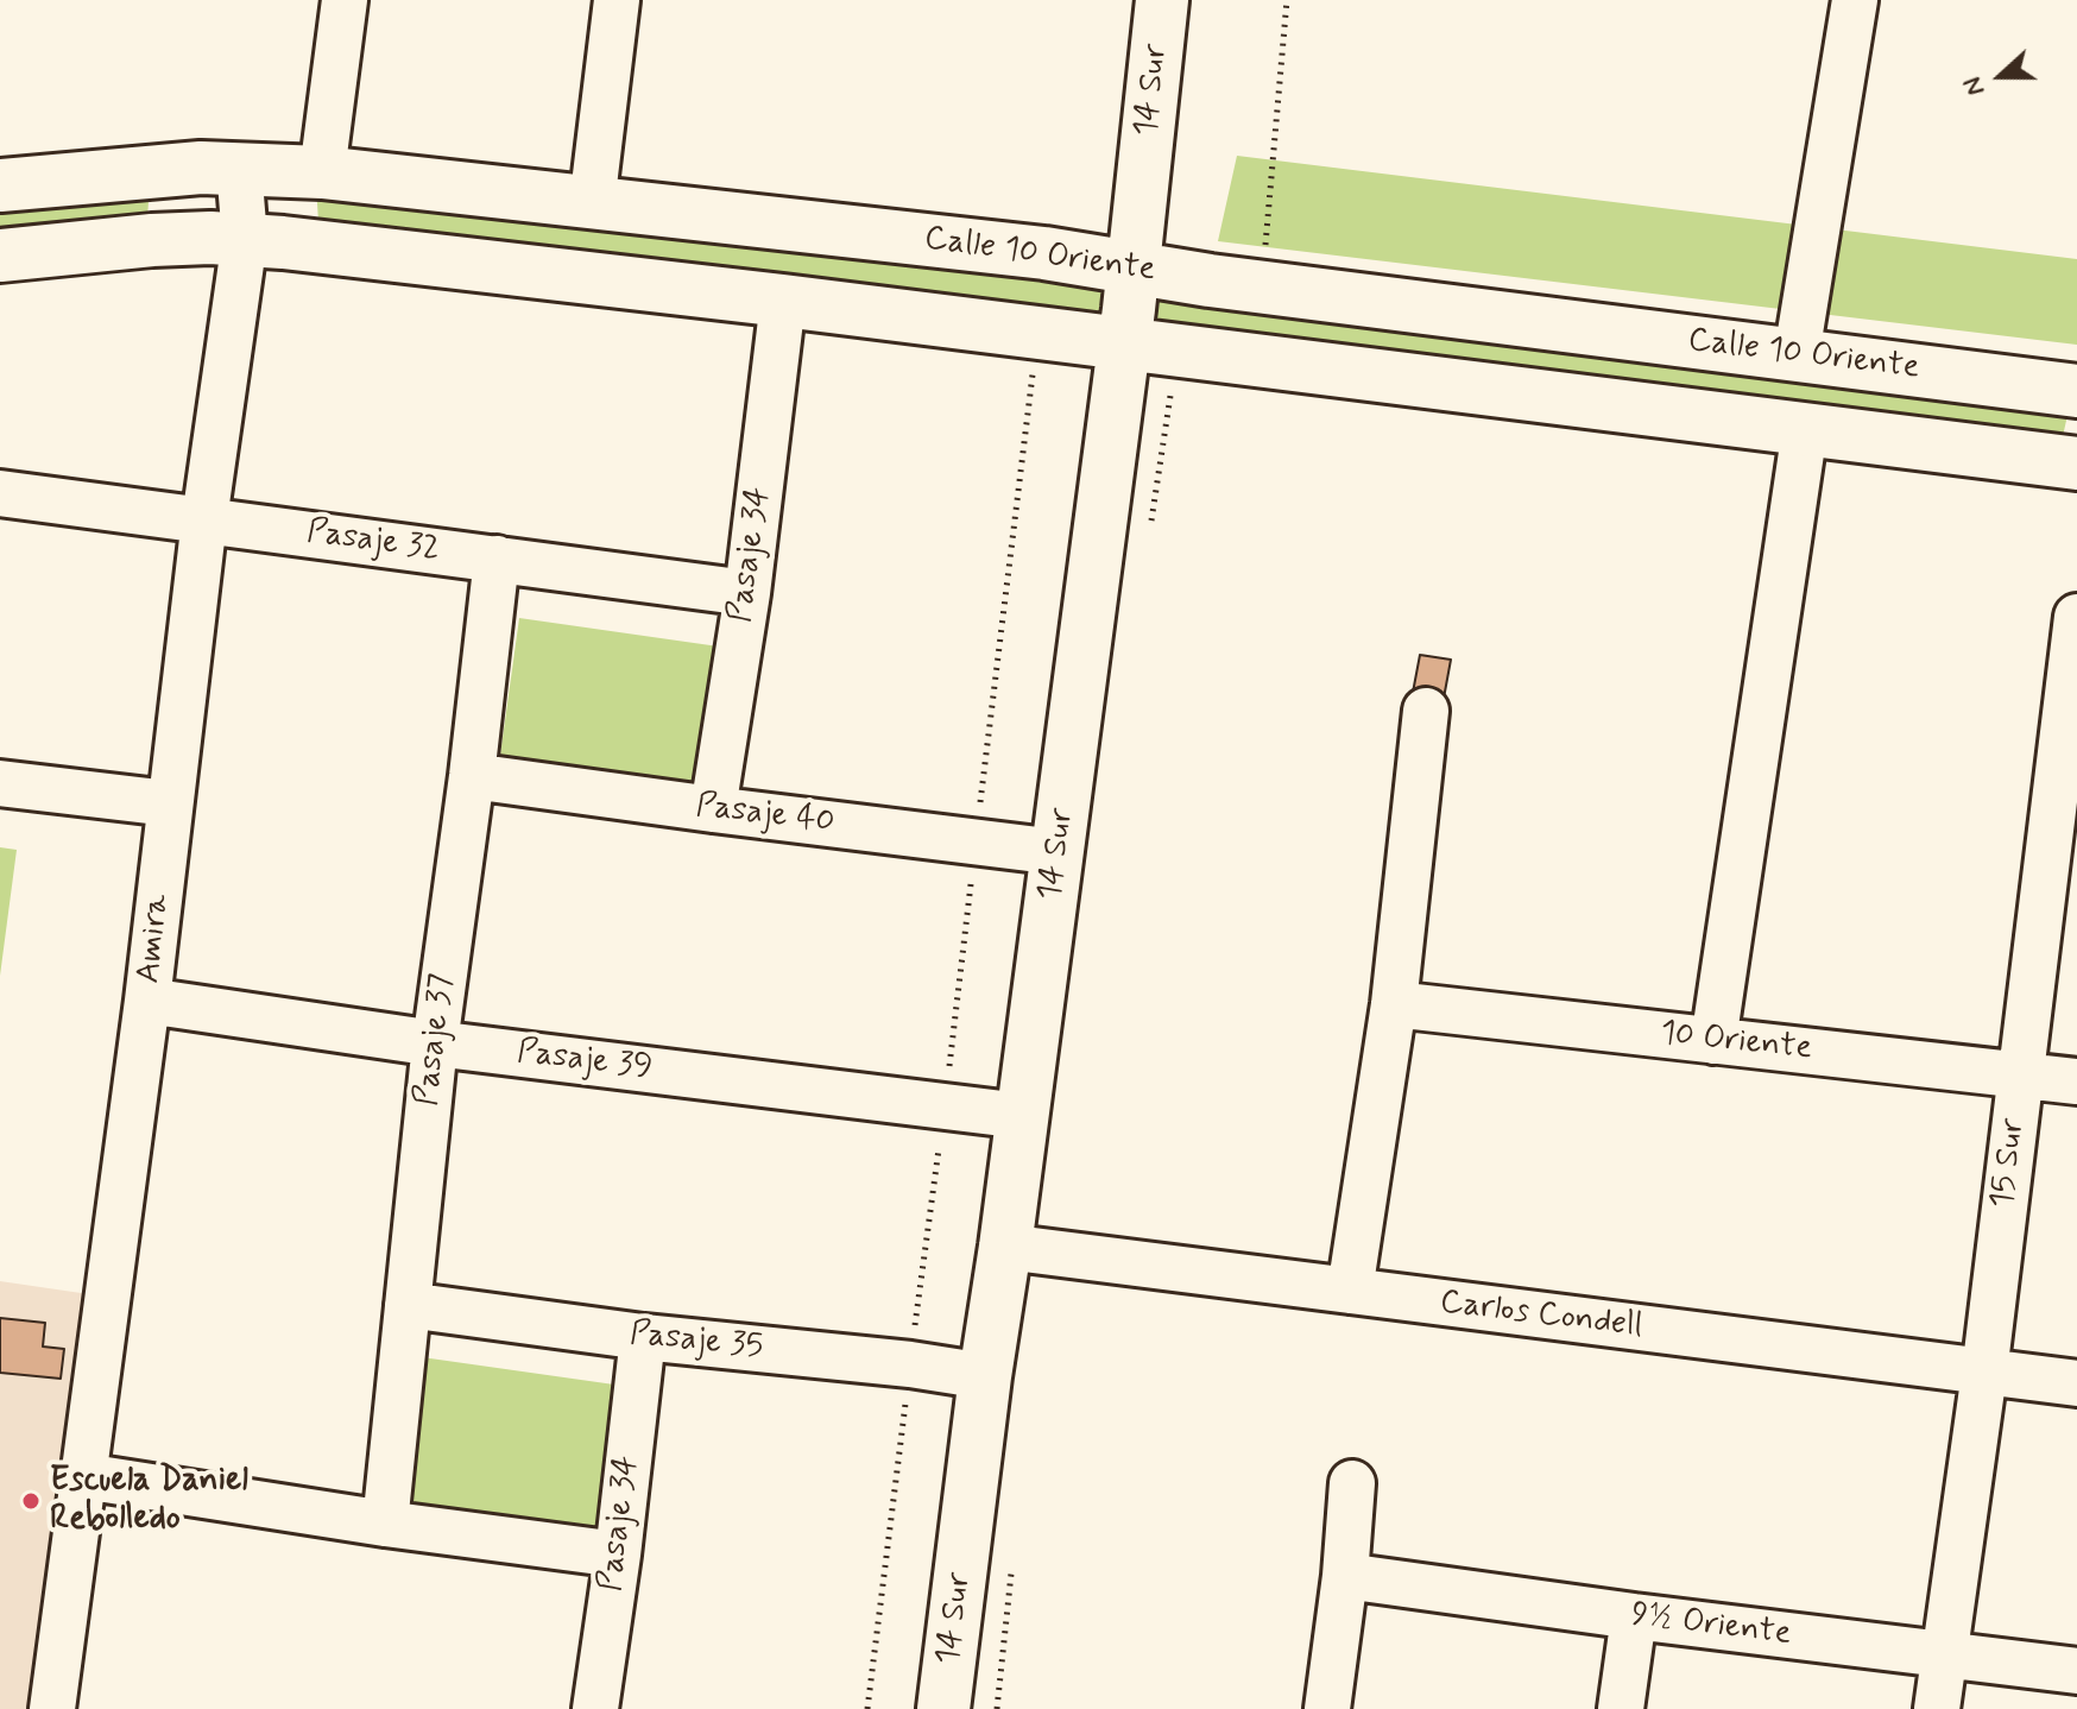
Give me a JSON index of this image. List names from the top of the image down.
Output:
{
  "streets": {
    "main road": ["14 Sur", "Calle 10 Oriente"],
    "street": [
      "Pasaje 32",
      "Pasaje 34",
      "Pasaje 40",
      "Amira",
      "Pasaje 37",
      "10 Oriente",
      "Pasaje 39",
      "15 Sur",
      "Carlos Condell",
      "Pasaje 35",
      "9½ Oriente"
    ]
  },
  "crossings": [
    ["14 Sur", "Calle 10 Oriente"],
    ["14 Sur", "Pasaje 40"],
    ["14 Sur", "Pasaje 39"],
    ["14 Sur", "Carlos Condell"],
    ["14 Sur", "Pasaje 35"],
    ["Calle 10 Oriente", "Amira"],
    ["Pasaje 32", "Pasaje 34"],
    ["Pasaje 32", "Amira"],
    ["Pasaje 32", "Pasaje 37"],
    ["Pasaje 34", "Pasaje 40"],
    ["Pasaje 34", "Pasaje 35"],
    ["Pasaje 40", "Pasaje 37"],
    ["Amira", "Pasaje 39"],
    ["Pasaje 37", "Pasaje 39"],
    ["Pasaje 37", "Pasaje 35"],
    ["10 Oriente", "15 Sur"],
    ["15 Sur", "Carlos Condell"],
    ["15 Sur", "9½ Oriente"]
  ],
  "places": ["Escuela Daniel Rebolledo"],
  "north": "left"
}
